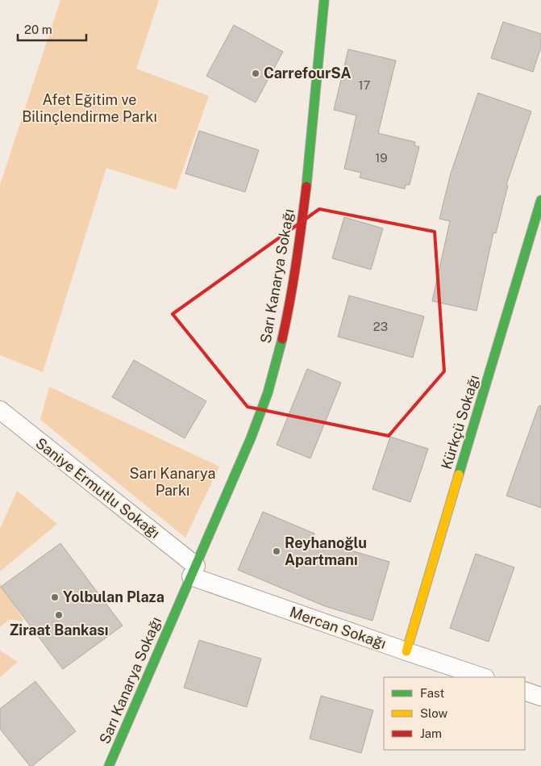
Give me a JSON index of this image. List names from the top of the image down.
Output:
{
  "streets": {
    "street": [
      "Sarı Kanarya Sokağı",
      "Kürkçü Sokağı",
      "Saniye Ermutlu Sokağı",
      "Mercan Sokağı"
    ]
  },
  "crossings": [
    ["Sarı Kanarya Sokağı", "Saniye Ermutlu Sokağı"],
    ["Sarı Kanarya Sokağı", "Mercan Sokağı"],
    ["Kürkçü Sokağı", "Mercan Sokağı"],
    ["Saniye Ermutlu Sokağı", "Mercan Sokağı"]
  ],
  "parks": ["Afet Eğitim ve Bilinçlendirme Parkı", "Sarı Kanarya Parkı"],
  "places": [
    "CarrefourSA",
    "Reyhanoğlu Apartmanı",
    "Yolbulan Plaza",
    "Ziraat Bankası"
  ],
  "house_numbers": ["17", "19", "23"],
  "legend": ["Fast", "Slow", "Jam"],
  "scale_bar": "20 m"
}
